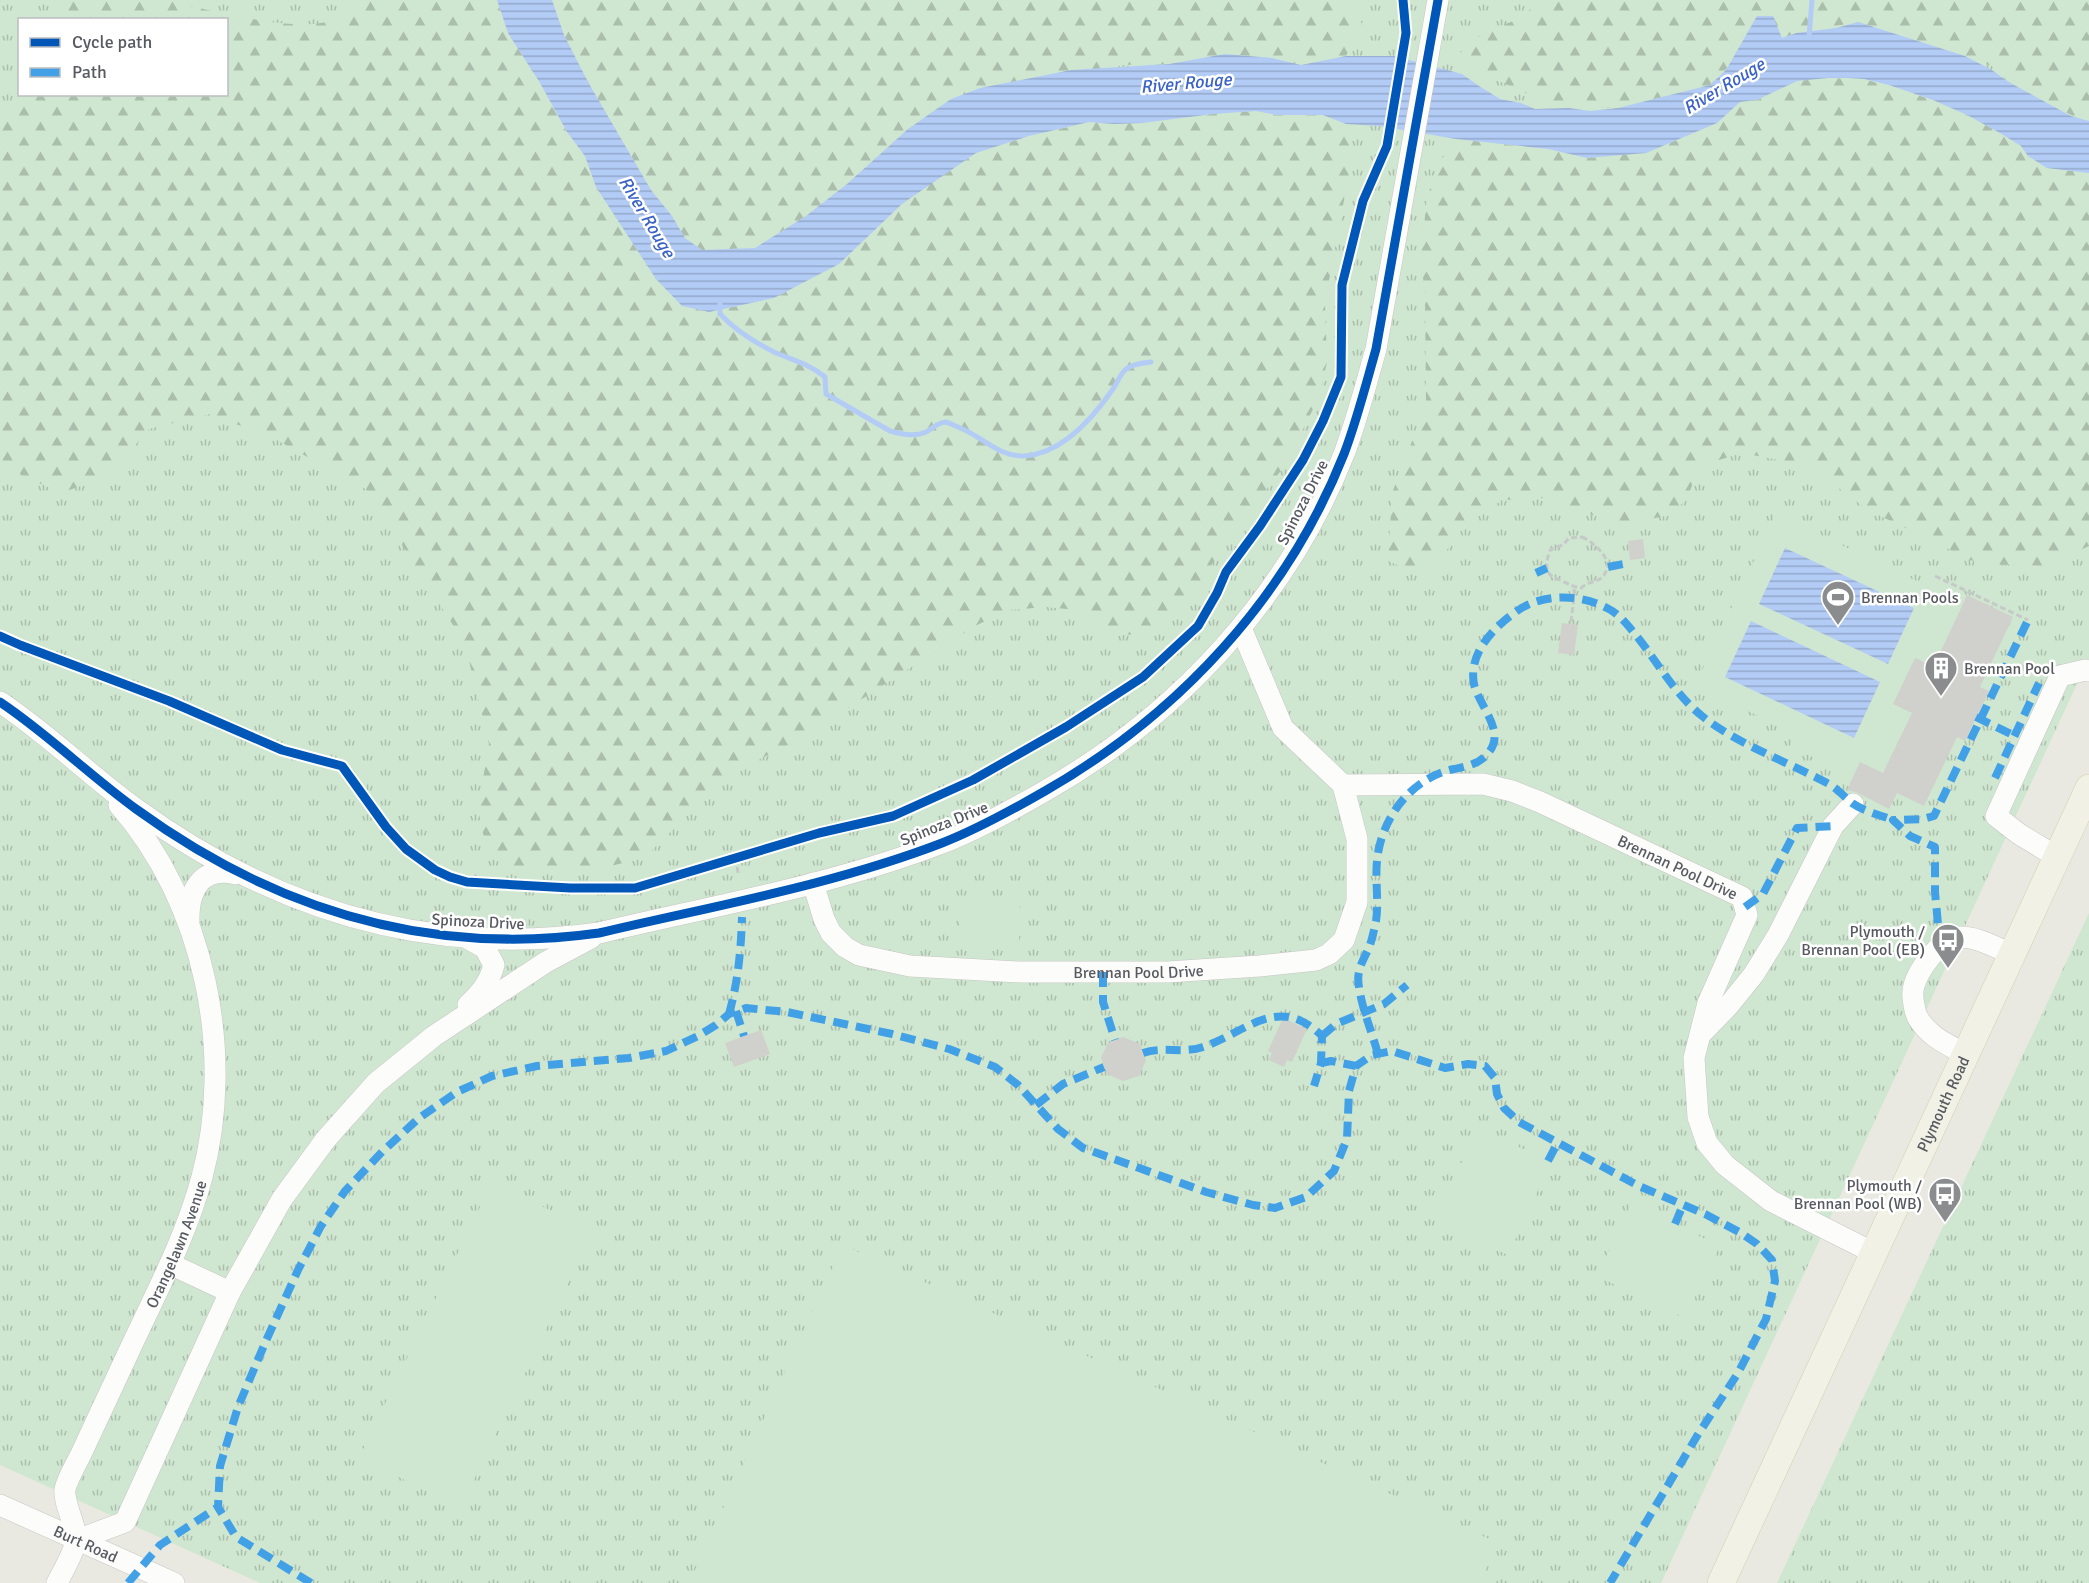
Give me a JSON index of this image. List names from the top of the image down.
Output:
{
  "streets": {
    "main road": ["Plymouth Road"],
    "street": [
      "Spinoza Drive",
      "Brennan Pool Drive",
      "Orangelawn Avenue",
      "Burt Road"
    ]
  },
  "crossings": [
    ["Spinoza Drive", "Brennan Pool Drive"],
    ["Spinoza Drive", "Orangelawn Avenue"],
    ["Brennan Pool Drive", "Plymouth Road"],
    ["Orangelawn Avenue", "Burt Road"]
  ],
  "water": ["River Rouge"],
  "places": {
    "sports": ["Brennan Pools"],
    "building": ["Brennan Pool"],
    "bus stop": ["Plymouth / Brennan Pool (EB)", "Plymouth / Brennan Pool (WB)"]
  },
  "legend": ["Cycle path", "Path"]
}
